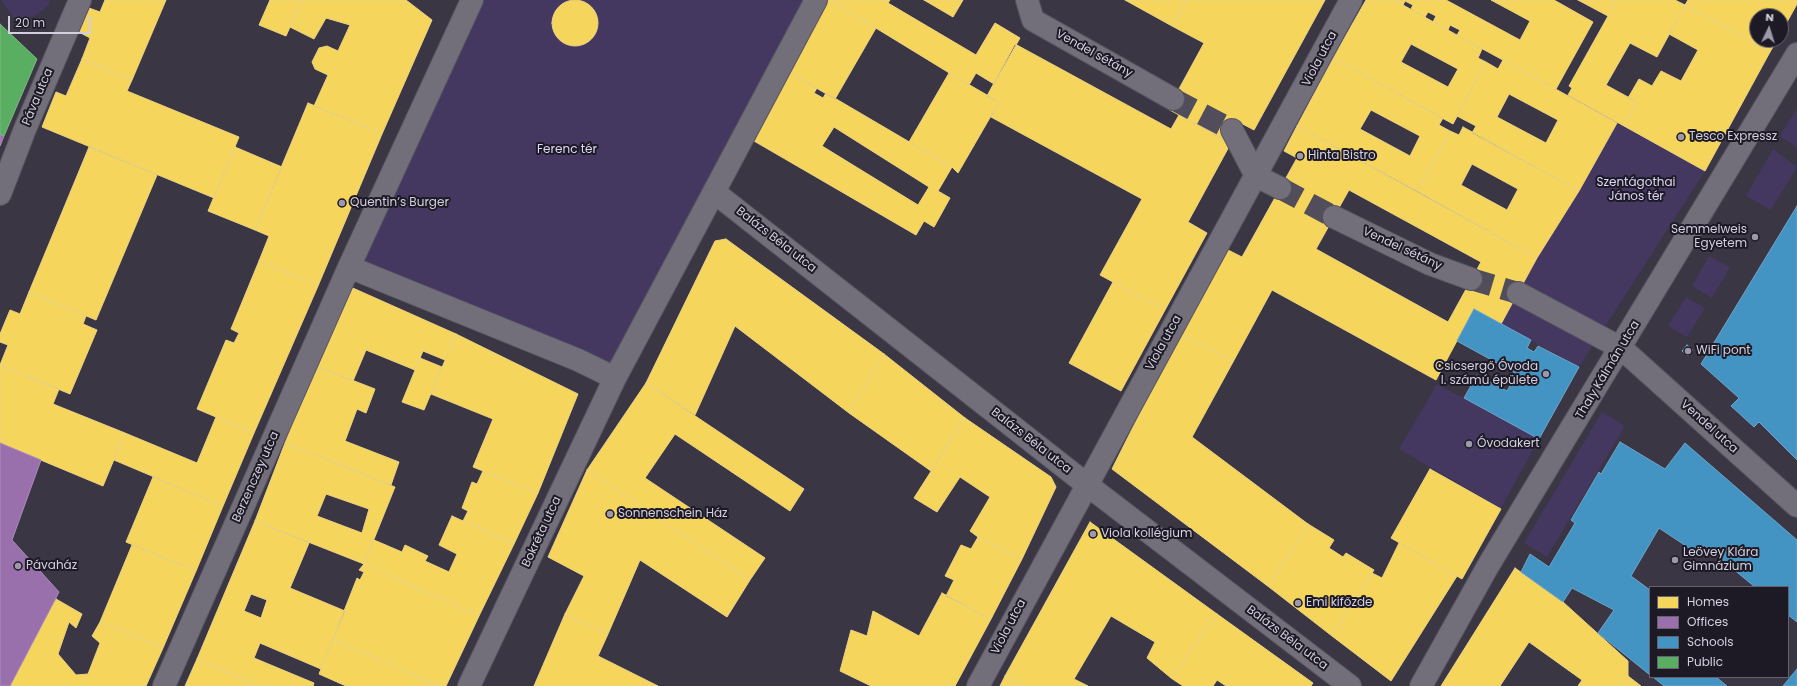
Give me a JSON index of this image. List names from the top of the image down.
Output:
{
  "streets": {
    "street": [
      "Vendel sétány",
      "Viola utca",
      "Páva utca",
      "Balázs Béla utca",
      "Thaly Kálmán utca",
      "Vendel utca",
      "Berzenczey utca",
      "Bokréta utca"
    ]
  },
  "crossings": [
    ["Viola utca", "Balázs Béla utca"],
    ["Thaly Kálmán utca", "Vendel utca"]
  ],
  "parks": ["Ferenc tér", "Szentágothai János tér"],
  "places": [
    "Tesco Expressz",
    "Hinta Bistro",
    "Quentin‘s Burger",
    "Semmelweis Egyetem",
    "WiFi pont",
    "Csicsergő Óvoda I. számú épülete",
    "Óvodakert",
    "Sonnenschein Ház",
    "Viola kollégium",
    "Leövey Klára Gimnázium",
    "Pávaház",
    "Emi kifőzde"
  ],
  "legend": [
    "Homes",
    "Offices",
    "Schools",
    "Public"
  ],
  "scale_bar": "20 m",
  "north": "top"
}
